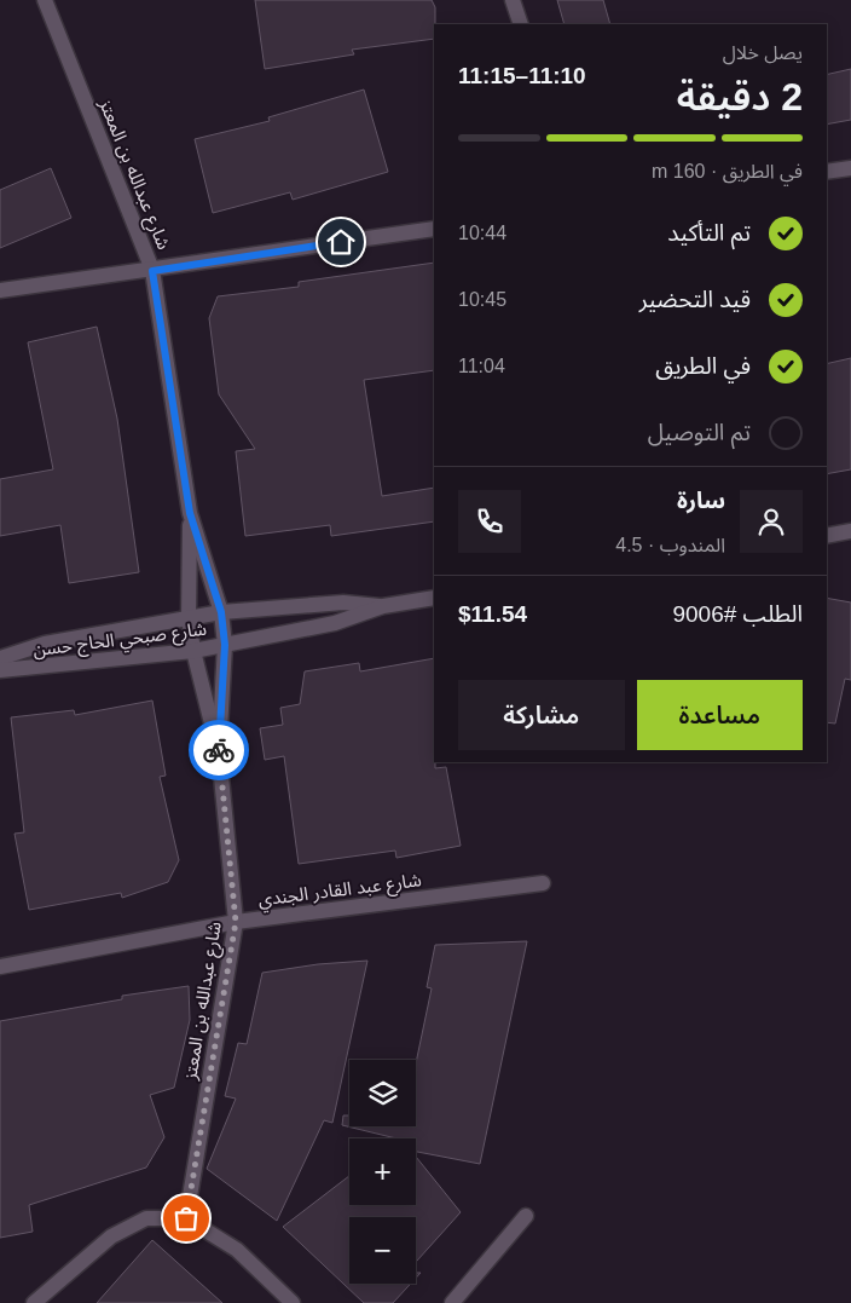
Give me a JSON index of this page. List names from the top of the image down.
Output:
{
  "streets": {
    "street": ["شارع عبدالله بن المعتز", "شارع صبحي الحاج حسن", "شارع عبد القادر الجندي"]
  },
  "crossings": [
    ["شارع عبدالله بن المعتز", "شارع صبحي الحاج حسن"],
    ["شارع عبدالله بن المعتز", "شارع عبد القادر الجندي"]
  ],
  "page": {
    "heading": ["2 دقيقة", "يصل خلال", "11:10–11:15"],
    "panel": [
      "سارة",
      "المندوب · 4.5",
      "الطلب #9006",
      "$11.54"
    ],
    "bar": "في الطريق · 160 m",
    "list": [
      ["تم التأكيد", "10:44"],
      ["قيد التحضير", "10:45"],
      ["في الطريق", "11:04"],
      "تم التوصيل"
    ],
    "buttons": ["مساعدة", "مشاركة"],
    "map_buttons": ["+", "−"]
  }
}
